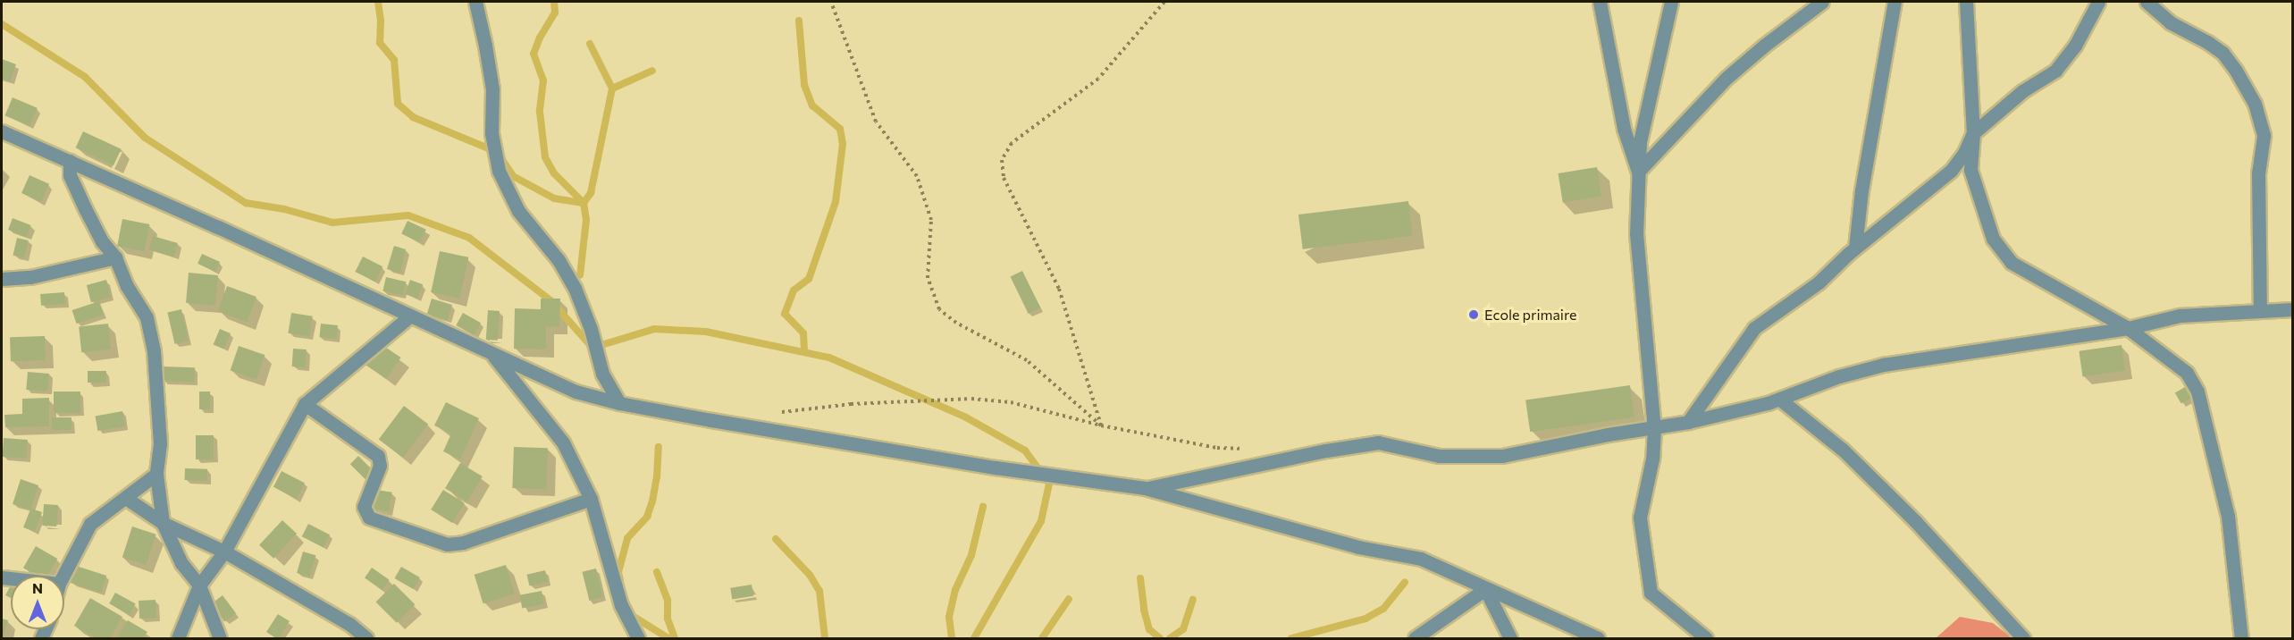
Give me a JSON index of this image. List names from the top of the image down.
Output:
{
  "places": ["Ecole primaire"],
  "north": "top"
}
